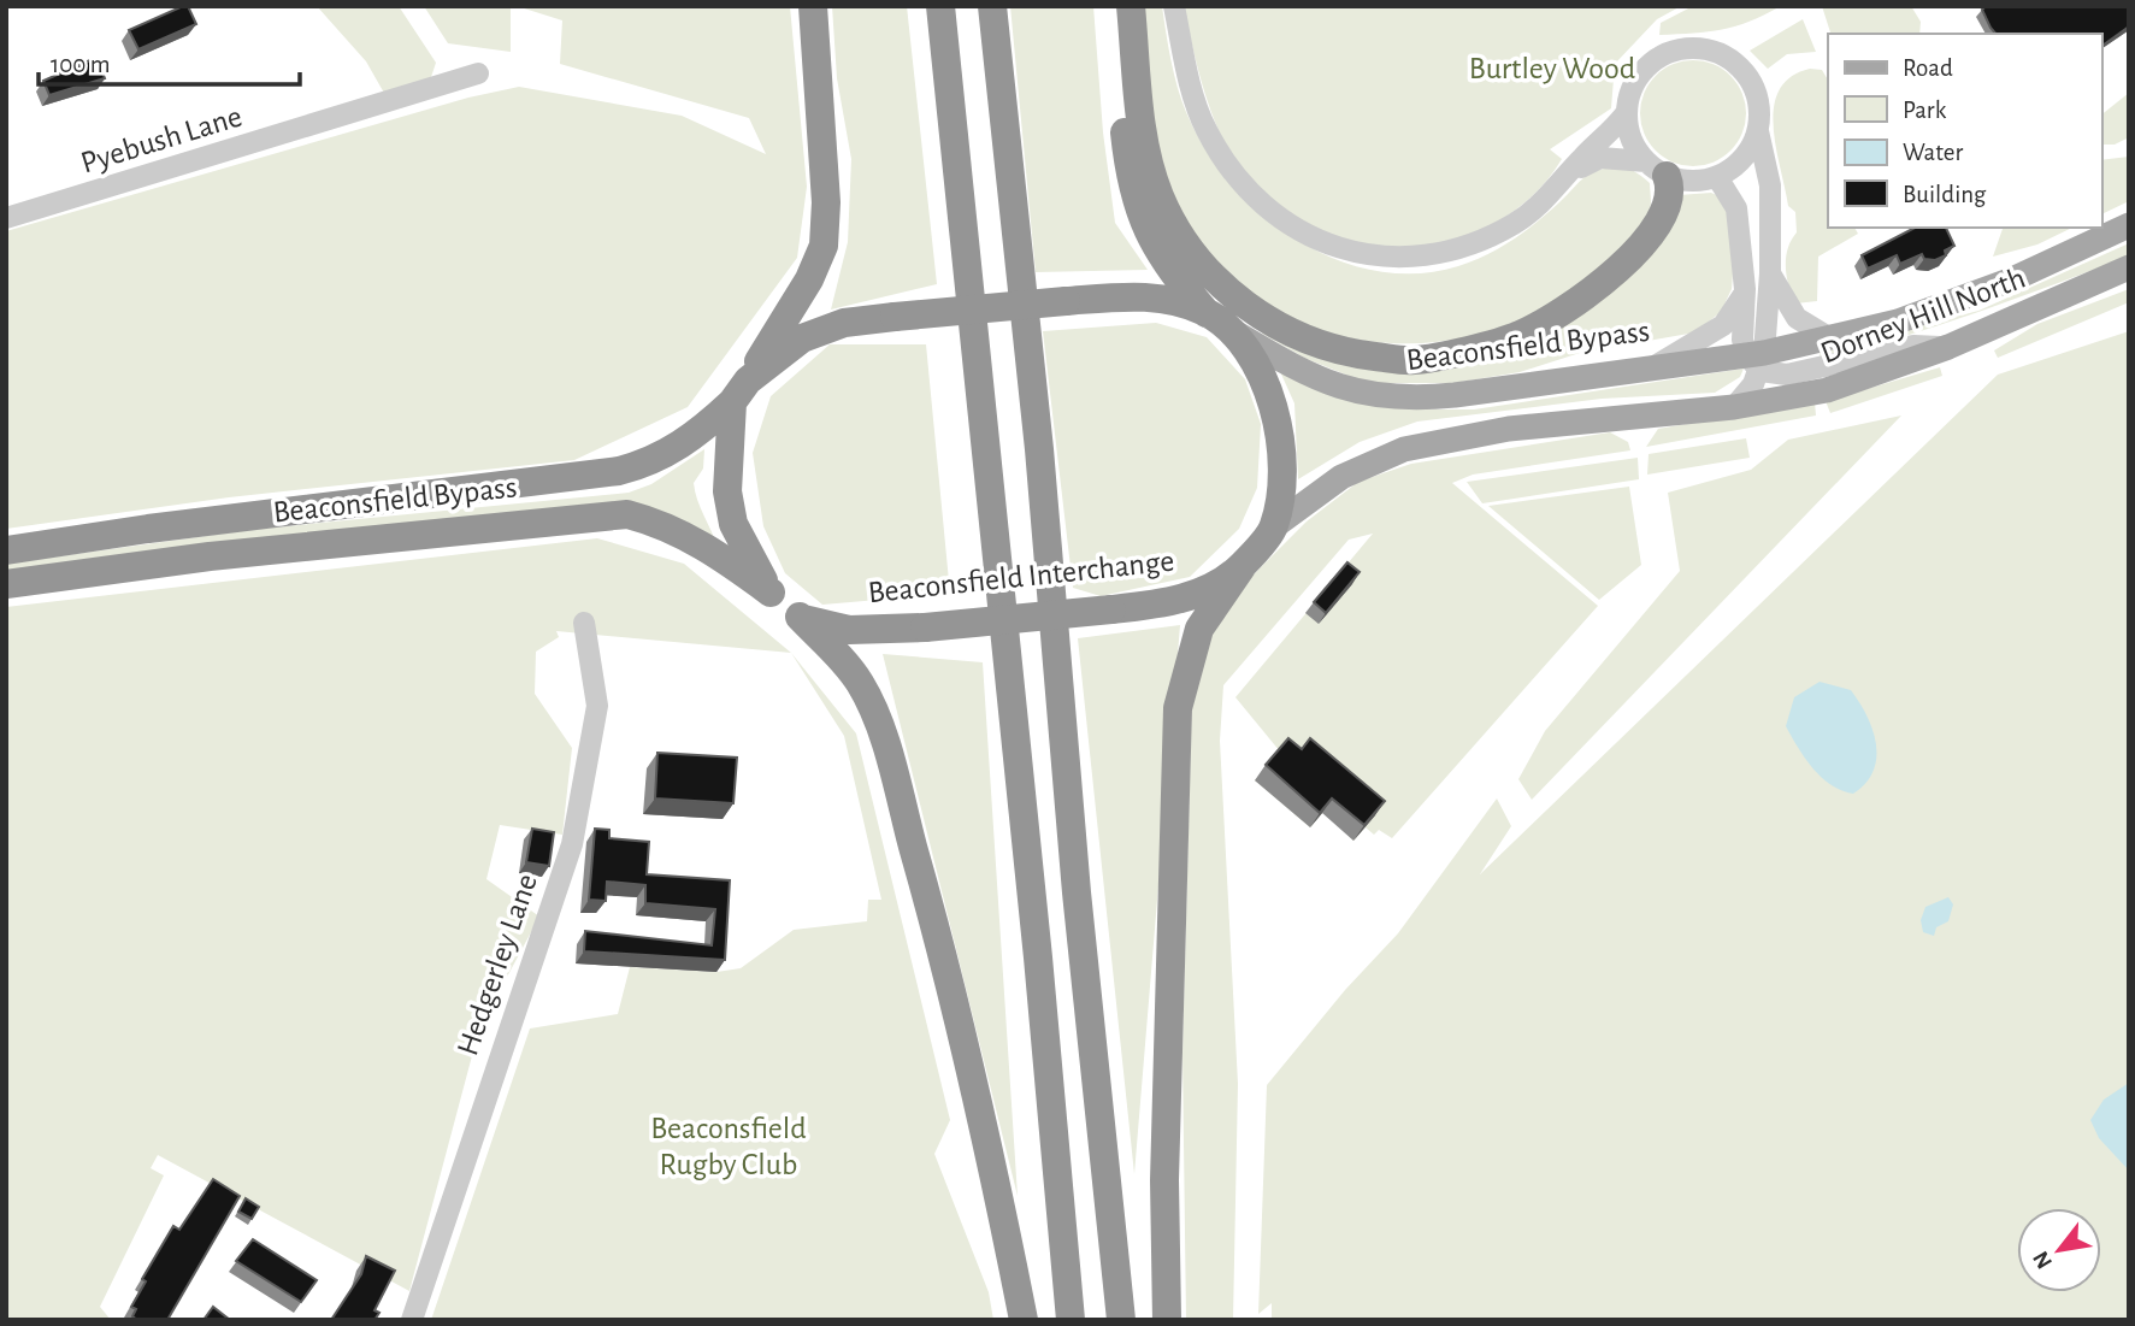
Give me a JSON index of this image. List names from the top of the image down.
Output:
{
  "streets": {
    "highway": ["Beaconsfield Bypass", "Beaconsfield Interchange"],
    "main road": ["Dorney Hill North"],
    "street": ["Pyebush Lane", "Hedgerley Lane"]
  },
  "crossings": [
    ["Dorney Hill North", "Beaconsfield Bypass"],
    ["Beaconsfield Bypass", "Beaconsfield Interchange"]
  ],
  "parks": ["Burtley Wood", "Beaconsfield Rugby Club"],
  "legend": [
    "Road",
    "Park",
    "Water",
    "Building"
  ],
  "scale_bar": "100 m",
  "north": "bottom left"
}
